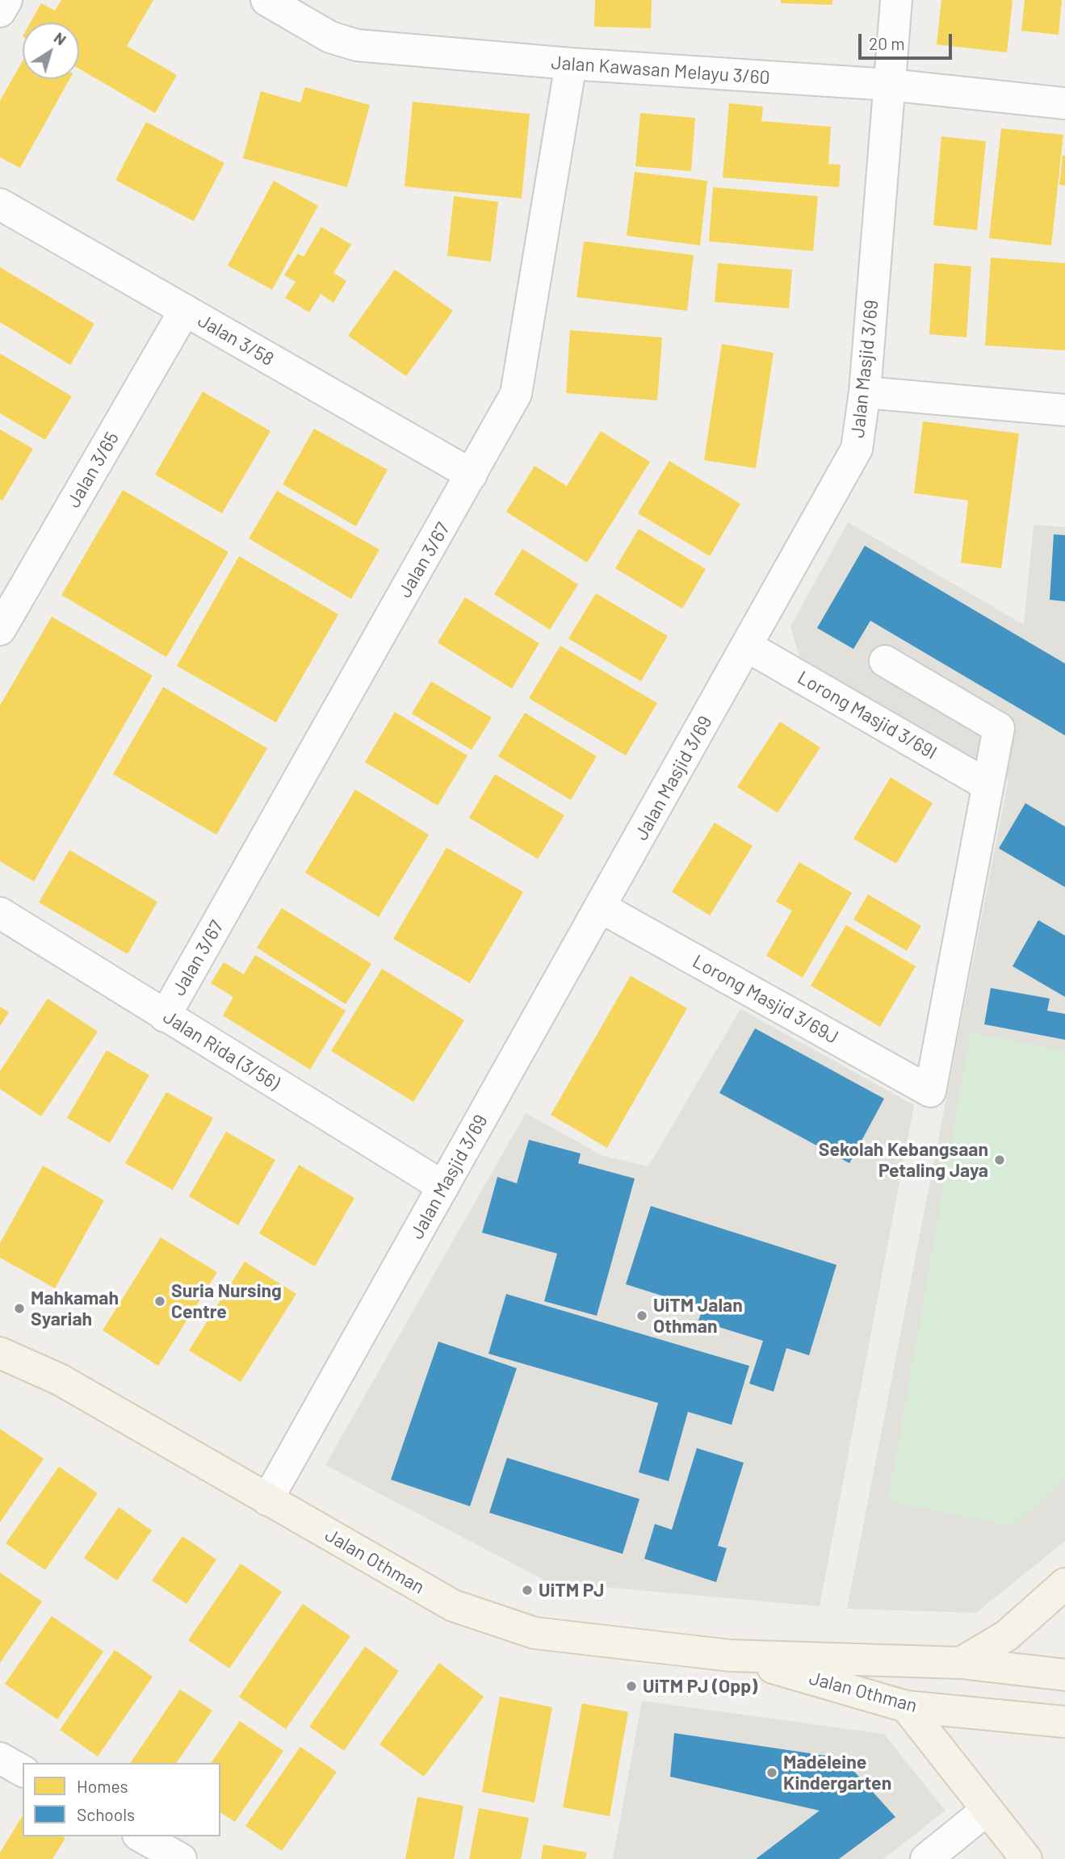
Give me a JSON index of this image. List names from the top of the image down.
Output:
{
  "streets": {
    "main road": ["Jalan Othman"],
    "street": [
      "Jalan Kawasan Melayu 3/60",
      "Jalan 3/58",
      "Jalan Masjid 3/69",
      "Jalan 3/65",
      "Jalan 3/67",
      "Lorong Masjid 3/69I",
      "Lorong Masjid 3/69J",
      "Jalan Rida (3/56)"
    ]
  },
  "crossings": [
    ["Jalan Kawasan Melayu 3/60", "Jalan Masjid 3/69"],
    ["Jalan Kawasan Melayu 3/60", "Jalan 3/67"],
    ["Jalan 3/58", "Jalan 3/65"],
    ["Jalan 3/58", "Jalan 3/67"],
    ["Jalan Masjid 3/69", "Lorong Masjid 3/69I"],
    ["Jalan Masjid 3/69", "Lorong Masjid 3/69J"],
    ["Jalan Masjid 3/69", "Jalan Rida (3/56)"],
    ["Jalan Masjid 3/69", "Jalan Othman"],
    ["Jalan 3/67", "Jalan Rida (3/56)"],
    ["Lorong Masjid 3/69I", "Lorong Masjid 3/69J"]
  ],
  "places": [
    "Sekolah Kebangsaan Petaling Jaya",
    "Suria Nursing Centre",
    "Mahkamah Syariah",
    "UiTM Jalan Othman",
    "UiTM PJ",
    "UiTM PJ (Opp)",
    "Madeleine Kindergarten"
  ],
  "legend": ["Homes", "Schools"],
  "scale_bar": "20 m",
  "north": "top right"
}
